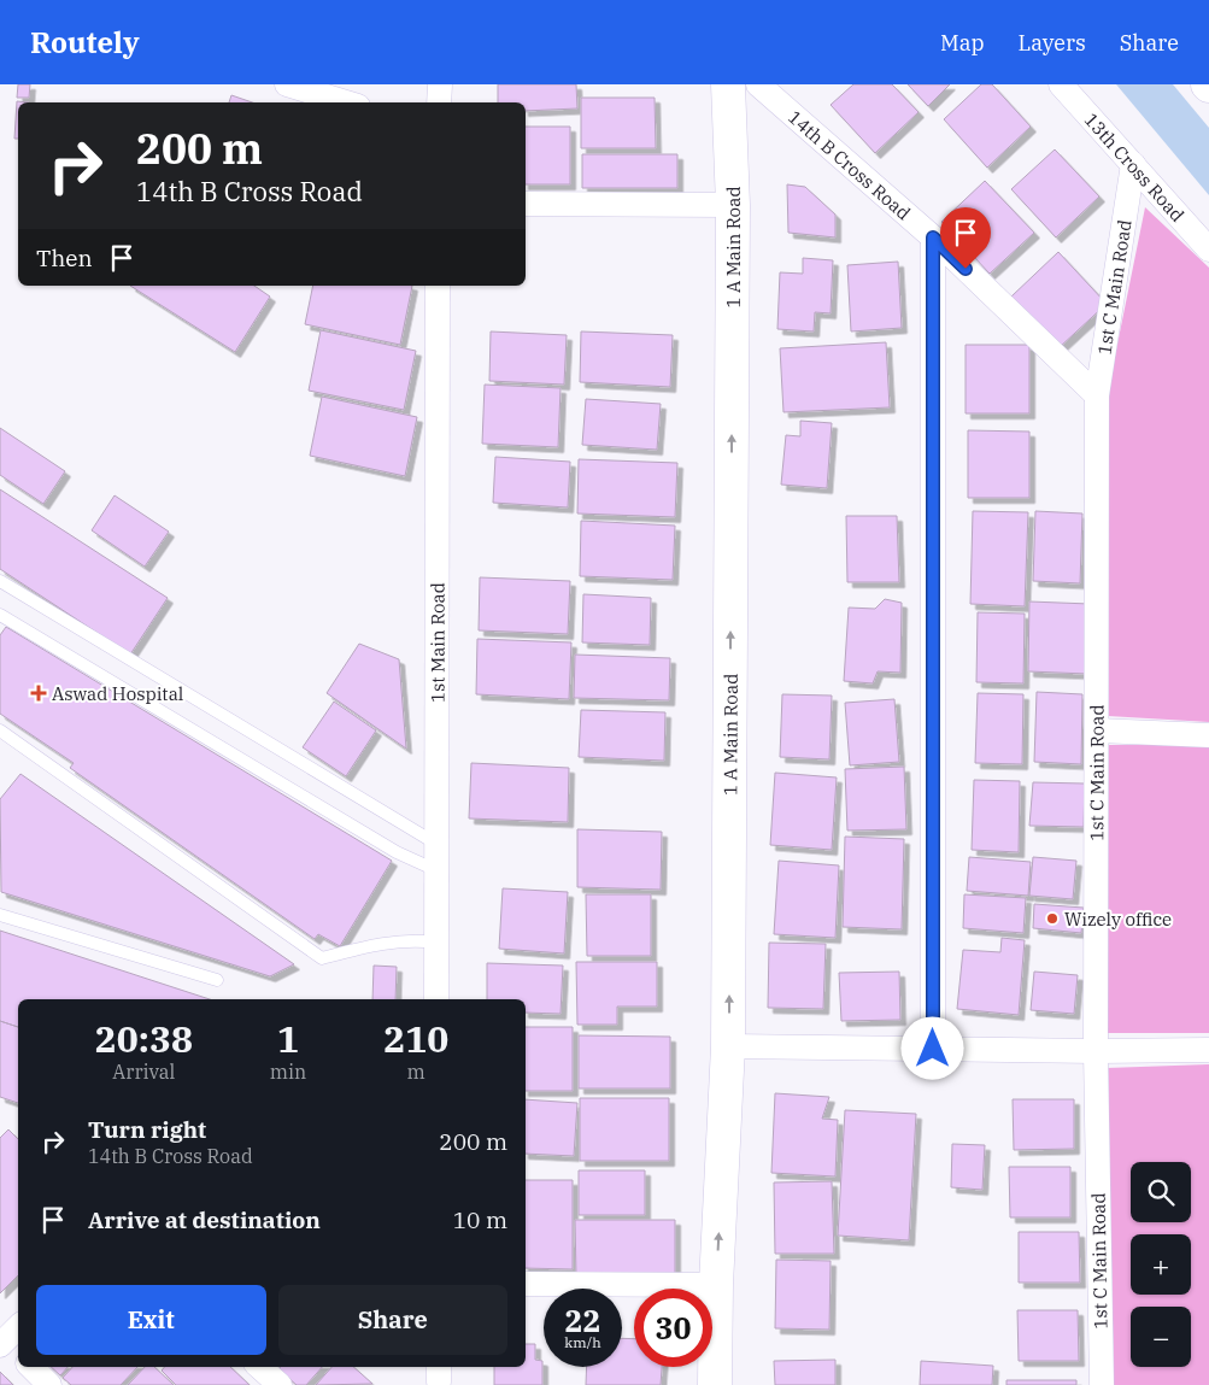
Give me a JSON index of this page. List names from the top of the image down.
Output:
{
  "streets": {
    "street": [
      "14th B Cross Road",
      "13th Cross Road",
      "1 A Main Road",
      "1st C Main Road",
      "1st Main Road"
    ]
  },
  "crossings": [
    ["14th B Cross Road", "1st C Main Road"],
    ["13th Cross Road", "1st C Main Road"]
  ],
  "places": {
    "health": ["Aswad Hospital"],
    "other": ["Wizely office"]
  },
  "page": {
    "header": "Routely",
    "nav": ["Map", "Layers", "Share"],
    "turn": ["200 m", "14th B Cross Road"],
    "then": "Then",
    "eta": [
      "20:38",
      "Arrival",
      "1",
      "min",
      "210",
      "m"
    ],
    "list": [
      {
        "name": "Turn right",
        "note": "14th B Cross Road",
        "value": "200 m"
      },
      {
        "name": "Arrive at destination",
        "value": "10 m"
      }
    ],
    "map_buttons": ["+", "−"],
    "buttons": ["Exit", "Share"],
    "speed": "22 km/h",
    "limit": "30"
  }
}
